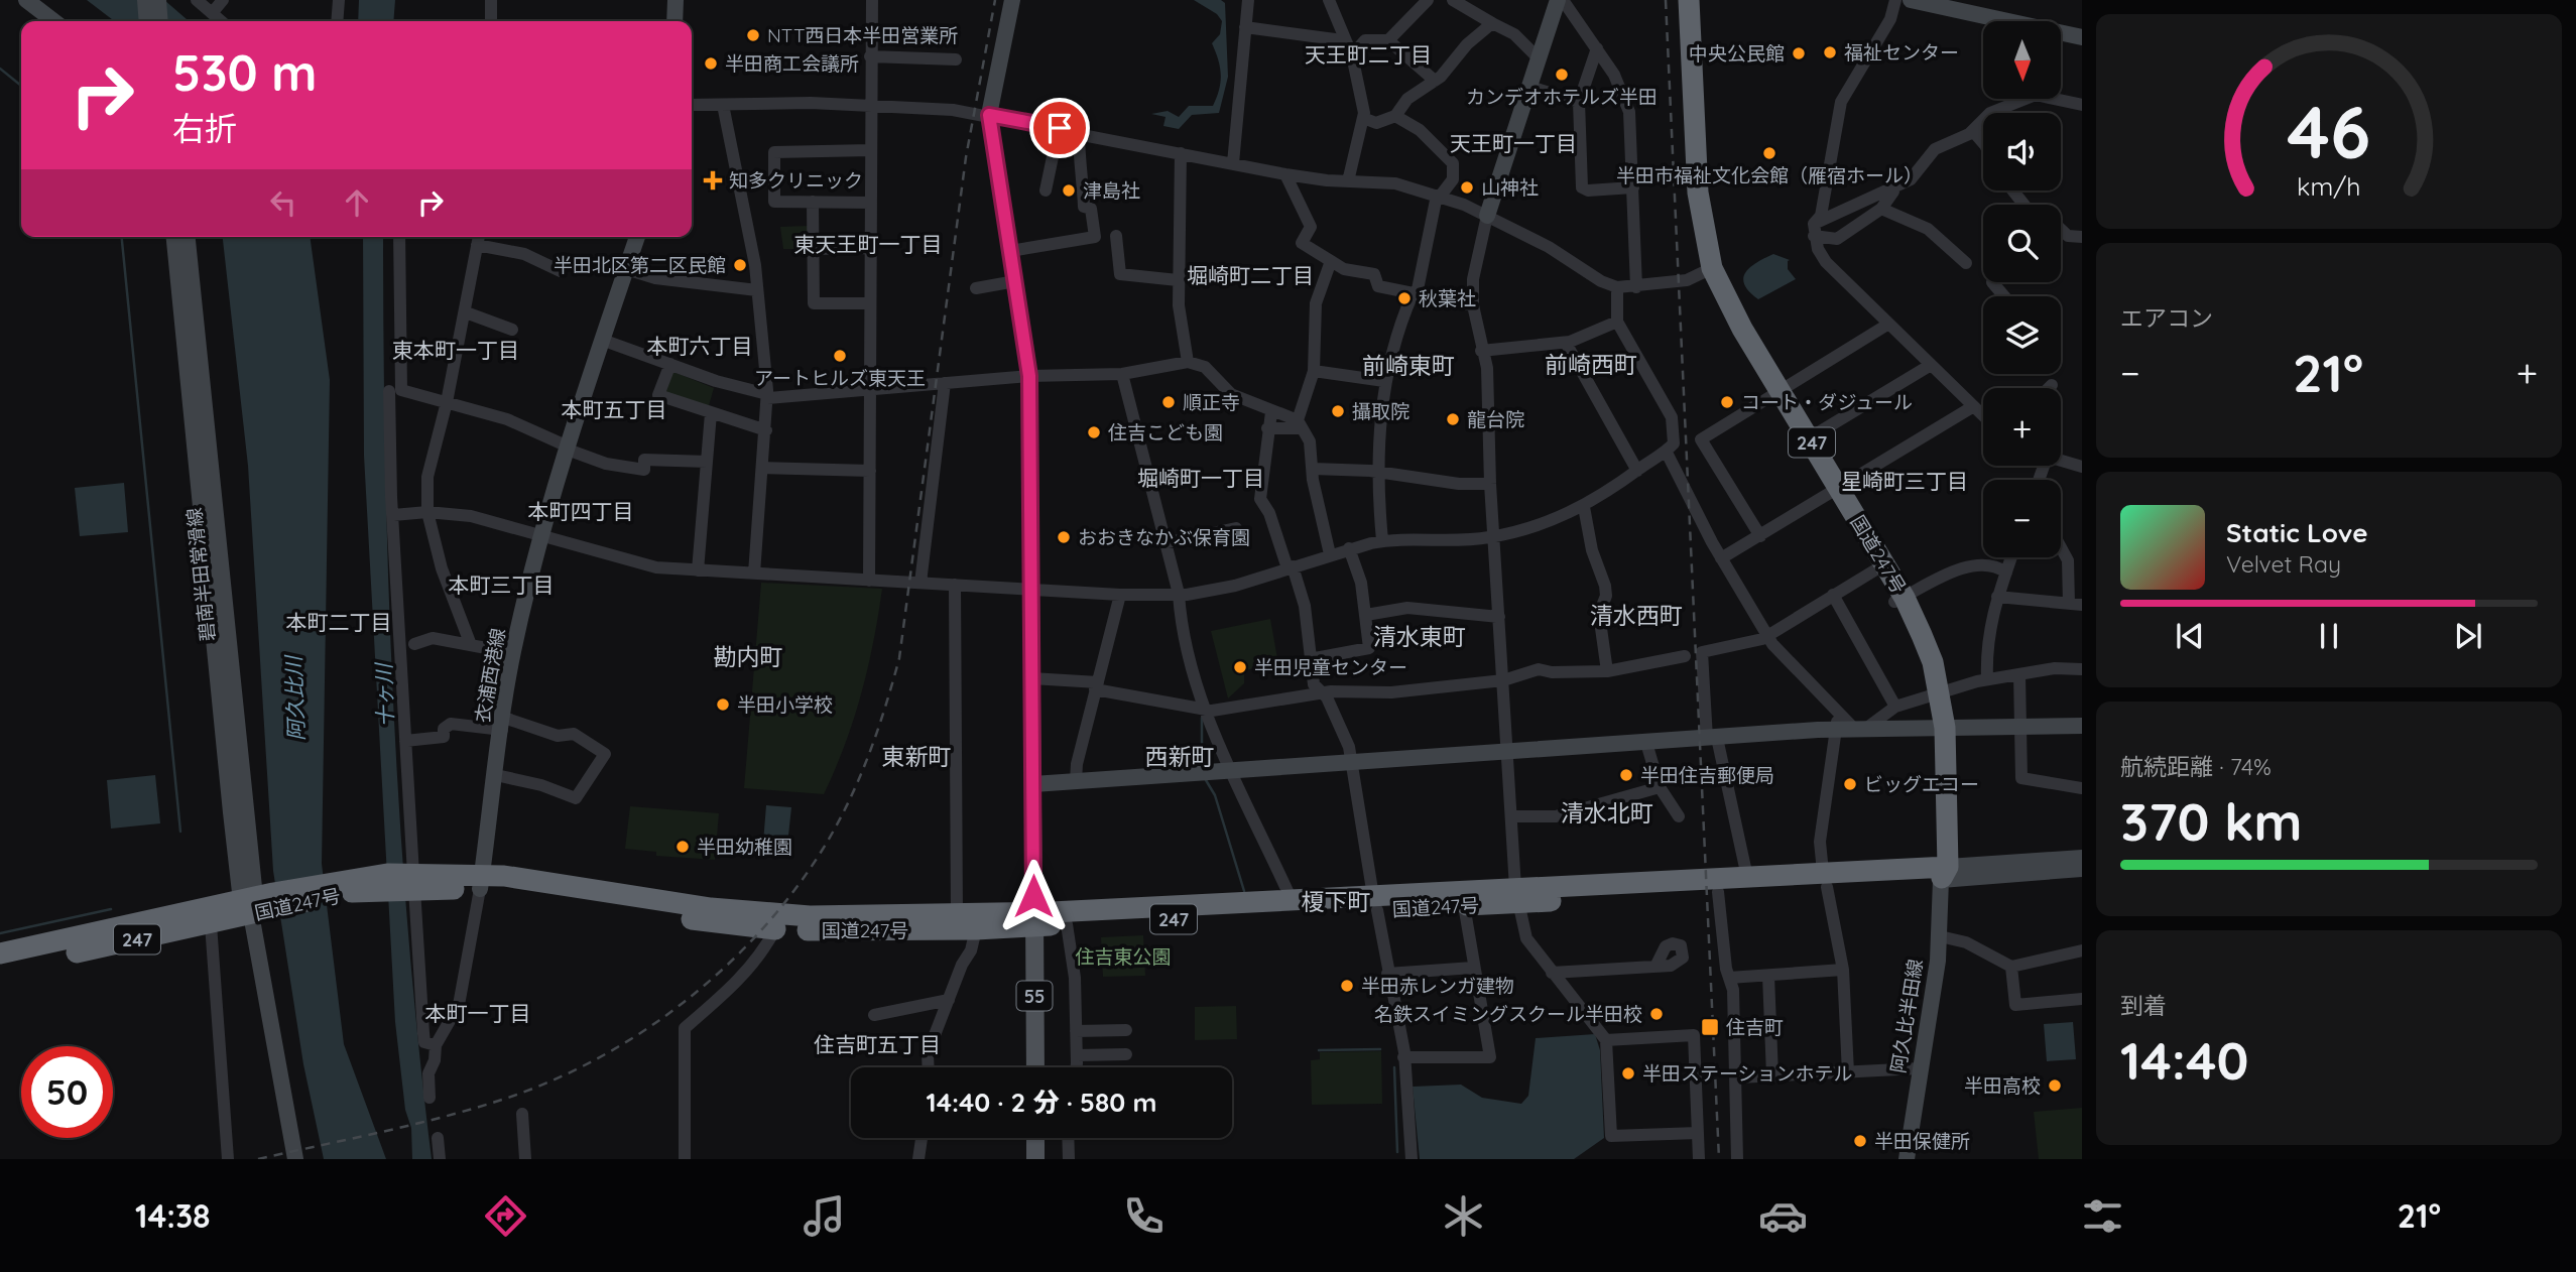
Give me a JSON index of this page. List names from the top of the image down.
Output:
{
  "streets": {
    "highway": ["247", "国道247号"],
    "main road": [
      "碧南半田常滑線",
      "衣浦西港線",
      "55",
      "阿久比半田線"
    ]
  },
  "crossings": [
    ["国道247号", "碧南半田常滑線"],
    ["国道247号", "衣浦西港線"],
    ["国道247号", "55"],
    ["国道247号", "阿久比半田線"]
  ],
  "districts": [
    "天王町二丁目",
    "天王町一丁目",
    "東天王町一丁目",
    "堀崎町二丁目",
    "本町六丁目",
    "東本町一丁目",
    "前崎西町",
    "前崎東町",
    "本町五丁目",
    "堀崎町一丁目",
    "星崎町三丁目",
    "本町四丁目",
    "本町三丁目",
    "清水西町",
    "本町二丁目",
    "清水東町",
    "勘内町",
    "東新町",
    "西新町",
    "清水北町",
    "榎下町",
    "本町一丁目",
    "住吉町五丁目"
  ],
  "water": ["十ヶ川", "阿久比川"],
  "parks": ["住吉東公園"],
  "places": {
    "other": [
      "NTT西日本半田営業所",
      "福祉センター",
      "中央公民館",
      "半田商工会議所",
      "カンデオホテルズ半田",
      "半田市福祉文化会館（雁宿ホール）",
      "山神社",
      "津島社",
      "半田北区第二区民館",
      "秋葉社",
      "アートヒルズ東天王",
      "順正寺",
      "コート・ダジュール",
      "攝取院",
      "龍台院",
      "住吉こども園",
      "おおきなかぶ保育園",
      "半田児童センター",
      "半田小学校",
      "半田住吉郵便局",
      "ビッグエコー",
      "半田幼稚園",
      "半田赤レンガ建物",
      "名鉄スイミングスクール半田校",
      "半田ステーションホテル",
      "半田高校",
      "半田保健所"
    ],
    "health": ["知多クリニック"],
    "transit": ["住吉町"]
  },
  "north": "bottom",
  "page": {
    "map_buttons": ["+", "−"],
    "turn": ["530 m", "右折"],
    "tile": [
      "エアコン",
      ["航続距離 · 74%", "370 km"],
      ["到着", "14:40"]
    ],
    "heat": ["−", "21°", "+"],
    "song": ["Static Love", "Velvet Ray"],
    "limit": "50",
    "trip": "14:40 · 2 分 · 580 m",
    "tabs": ["14:38", "21°"],
    "gauge": ["46", "km/h"]
  }
}
